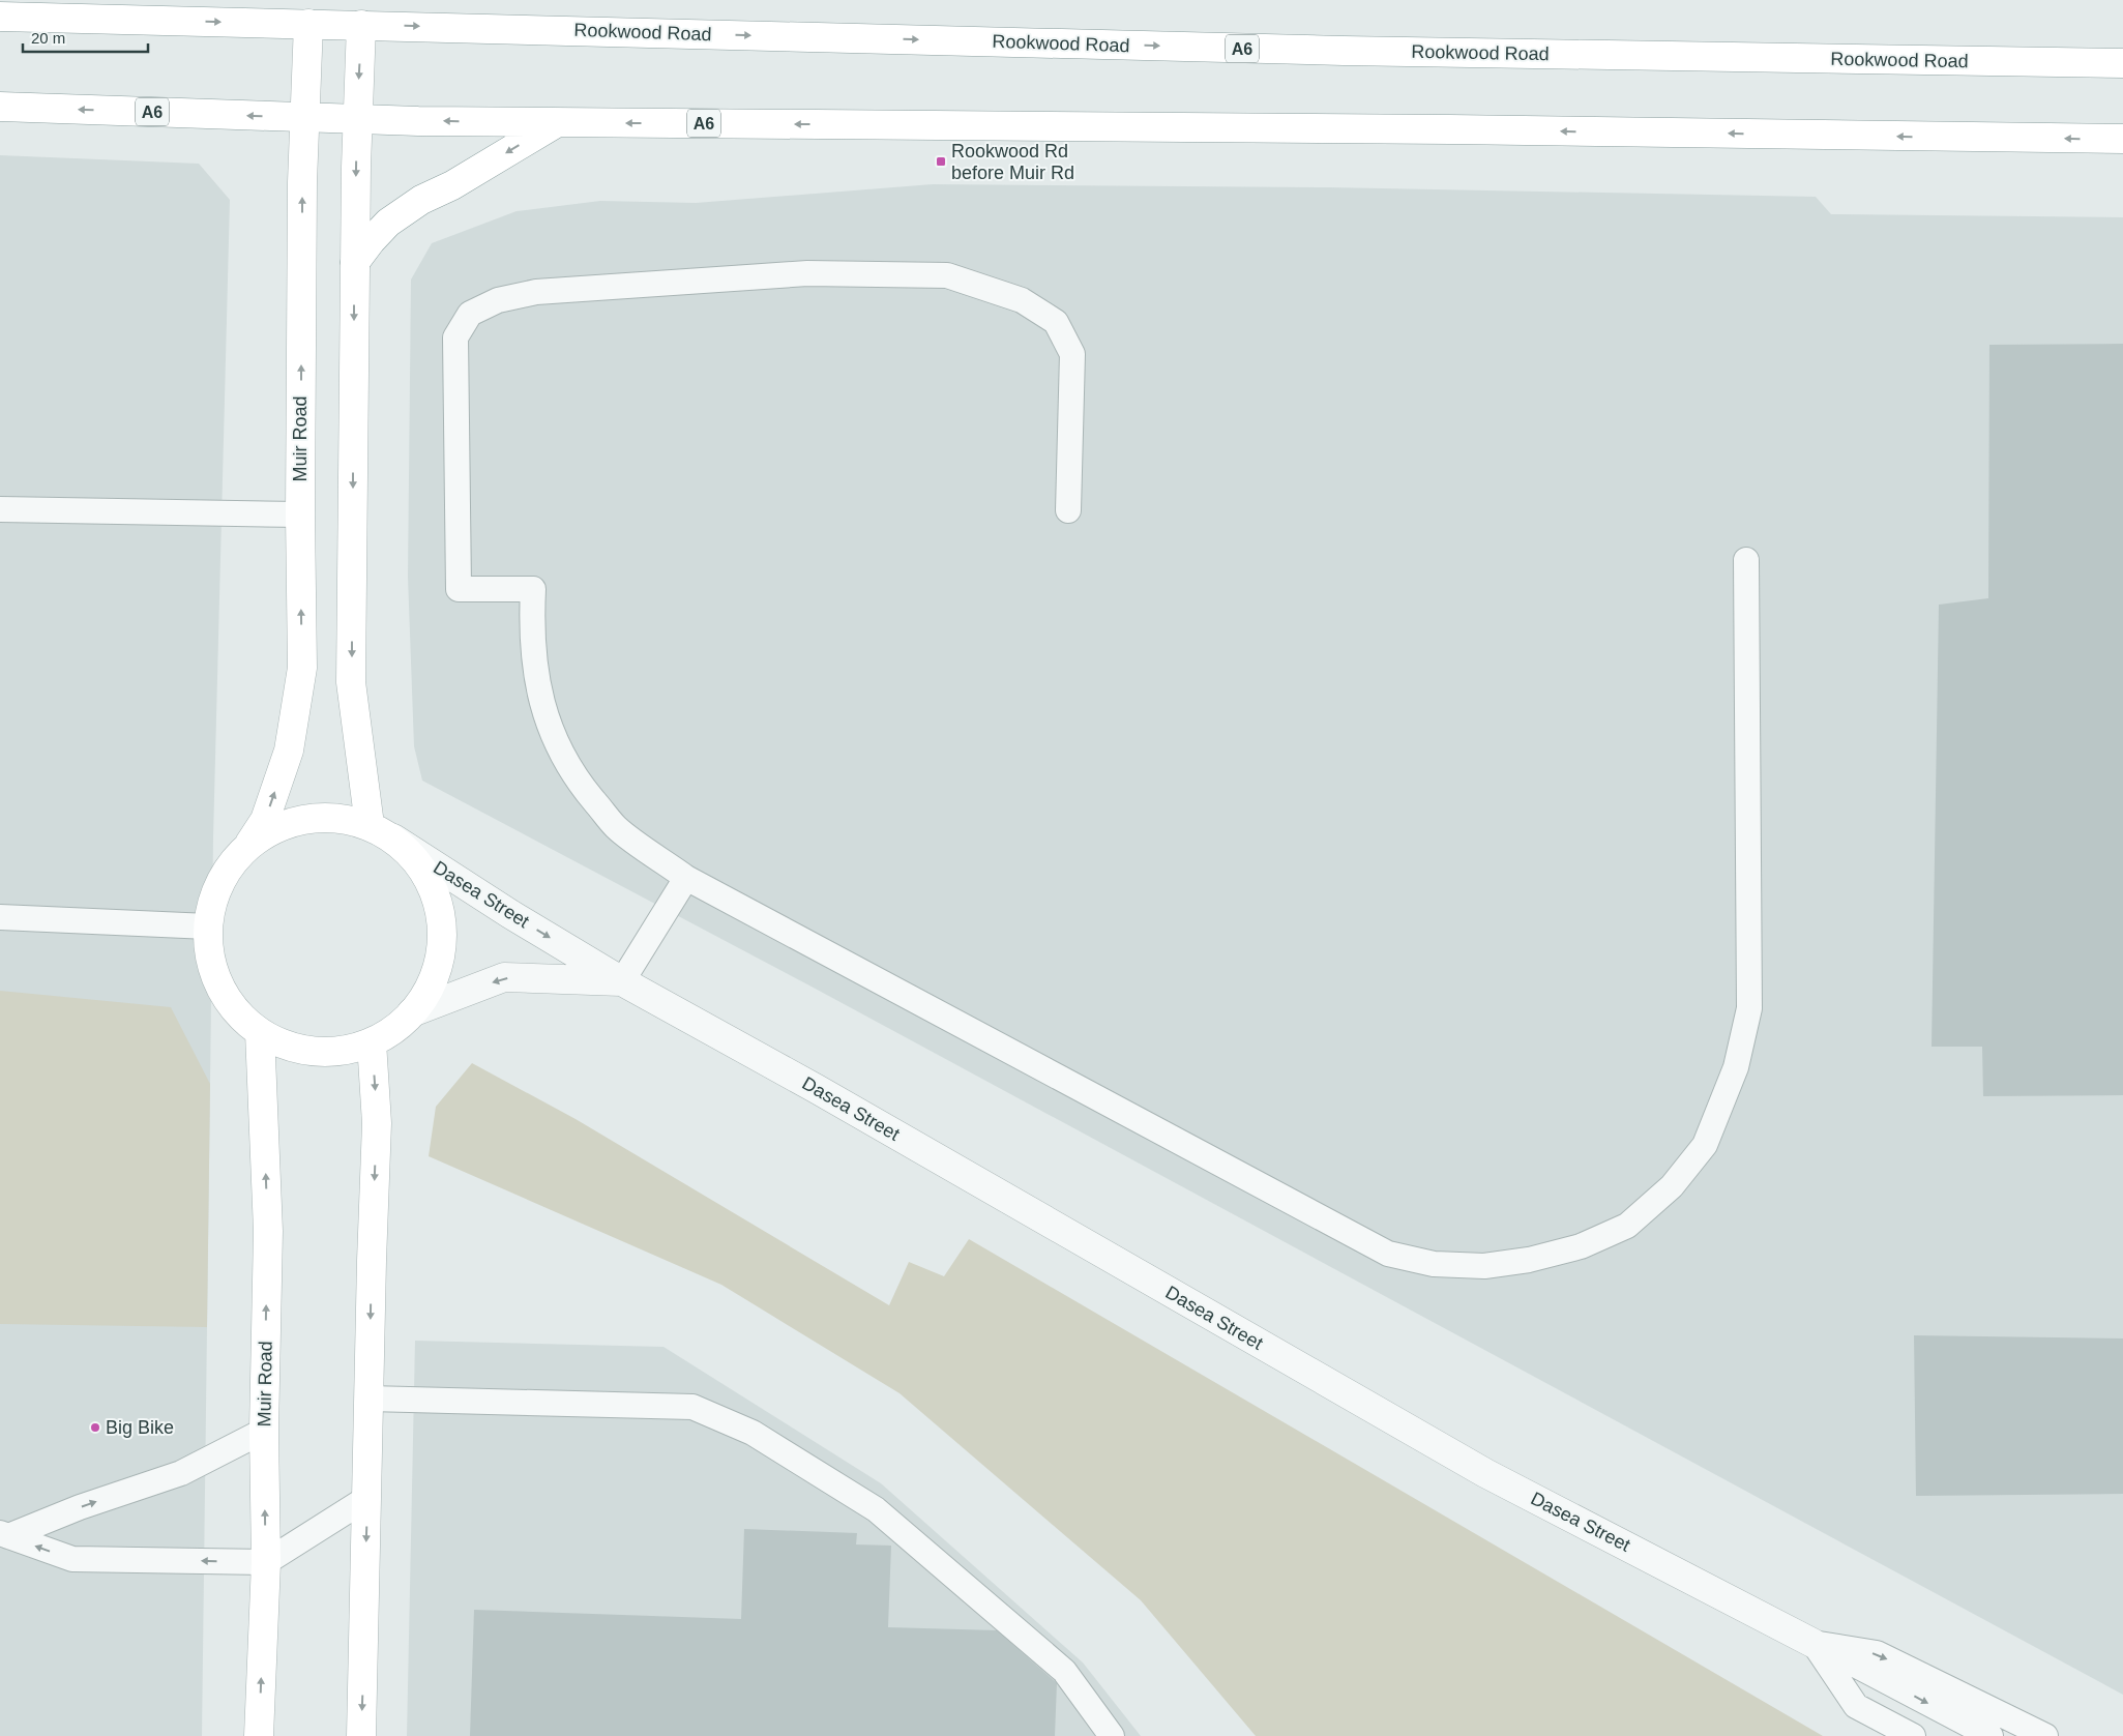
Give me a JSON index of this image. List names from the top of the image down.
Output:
{
  "streets": {
    "main road": ["Rookwood Road", "A6", "Muir Road"],
    "street": ["Dasea Street"]
  },
  "crossings": [
    ["Rookwood Road", "Muir Road"],
    ["A6", "Muir Road"]
  ],
  "places": {
    "transit": ["Rookwood Rd before Muir Rd"],
    "other": ["Big Bike"]
  },
  "scale_bar": "20 m"
}
